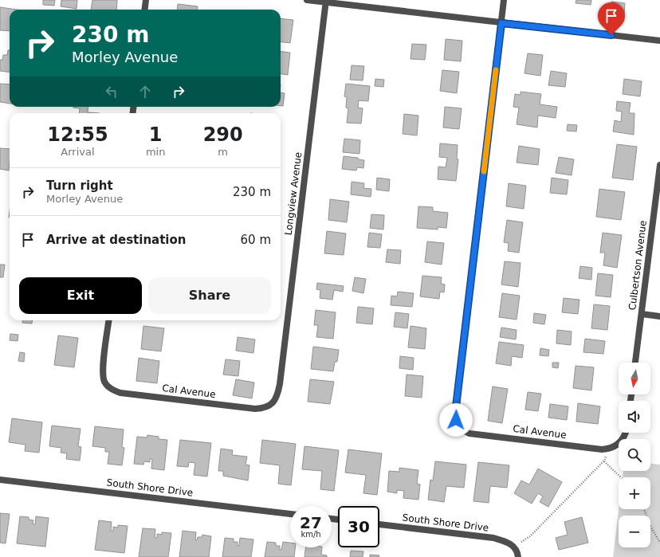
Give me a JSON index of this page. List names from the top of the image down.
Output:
{
  "streets": {
    "street": [
      "Longview Avenue",
      "Culbertson Avenue",
      "Cal Avenue",
      "South Shore Drive"
    ]
  },
  "crossings": [
    ["Longview Avenue", "Cal Avenue"]
  ],
  "north": "bottom",
  "page": {
    "turn": ["230 m", "Morley Avenue"],
    "eta": [
      "12:55",
      "Arrival",
      "1",
      "min",
      "290",
      "m"
    ],
    "list": [
      {
        "name": "Turn right",
        "note": "Morley Avenue",
        "value": "230 m"
      },
      {
        "name": "Arrive at destination",
        "value": "60 m"
      }
    ],
    "buttons": ["Exit", "Share"],
    "map_buttons": ["+", "−"],
    "speed": "27 km/h",
    "limit": "30"
  }
}
